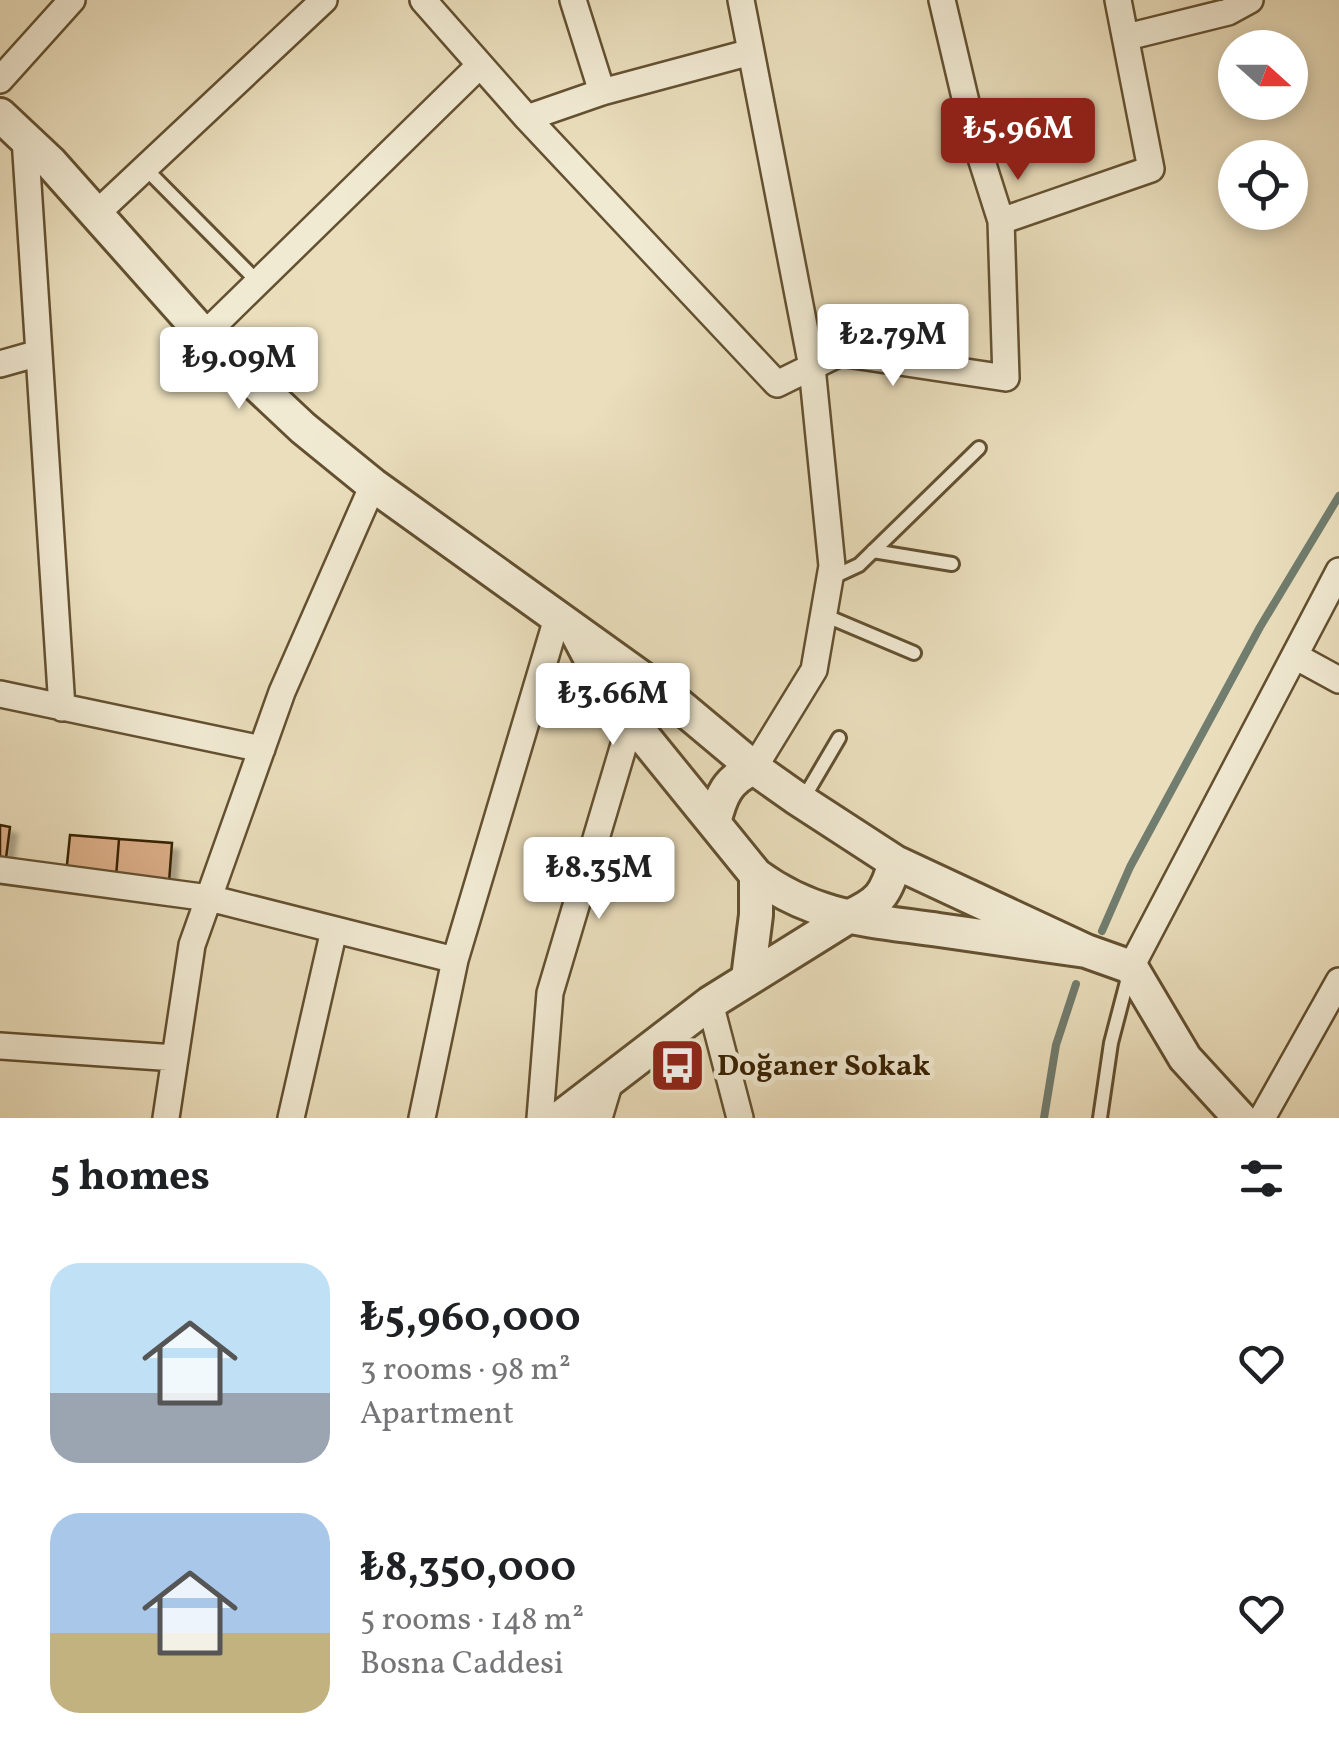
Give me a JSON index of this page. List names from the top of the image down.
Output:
{
  "places": {
    "bus stop": ["Doğaner Sokak"]
  },
  "north": "right",
  "page": {
    "price": [
      "₺5.96M",
      "₺2.79M",
      "₺9.09M",
      "₺3.66M",
      "₺8.35M"
    ],
    "heading": "5 homes",
    "list": [
      {
        "name": "₺5,960,000",
        "note": "3 rooms · 98 m² · Apartment"
      },
      {
        "name": "₺8,350,000",
        "note": "5 rooms · 148 m² · Bosna Caddesi"
      }
    ]
  }
}
